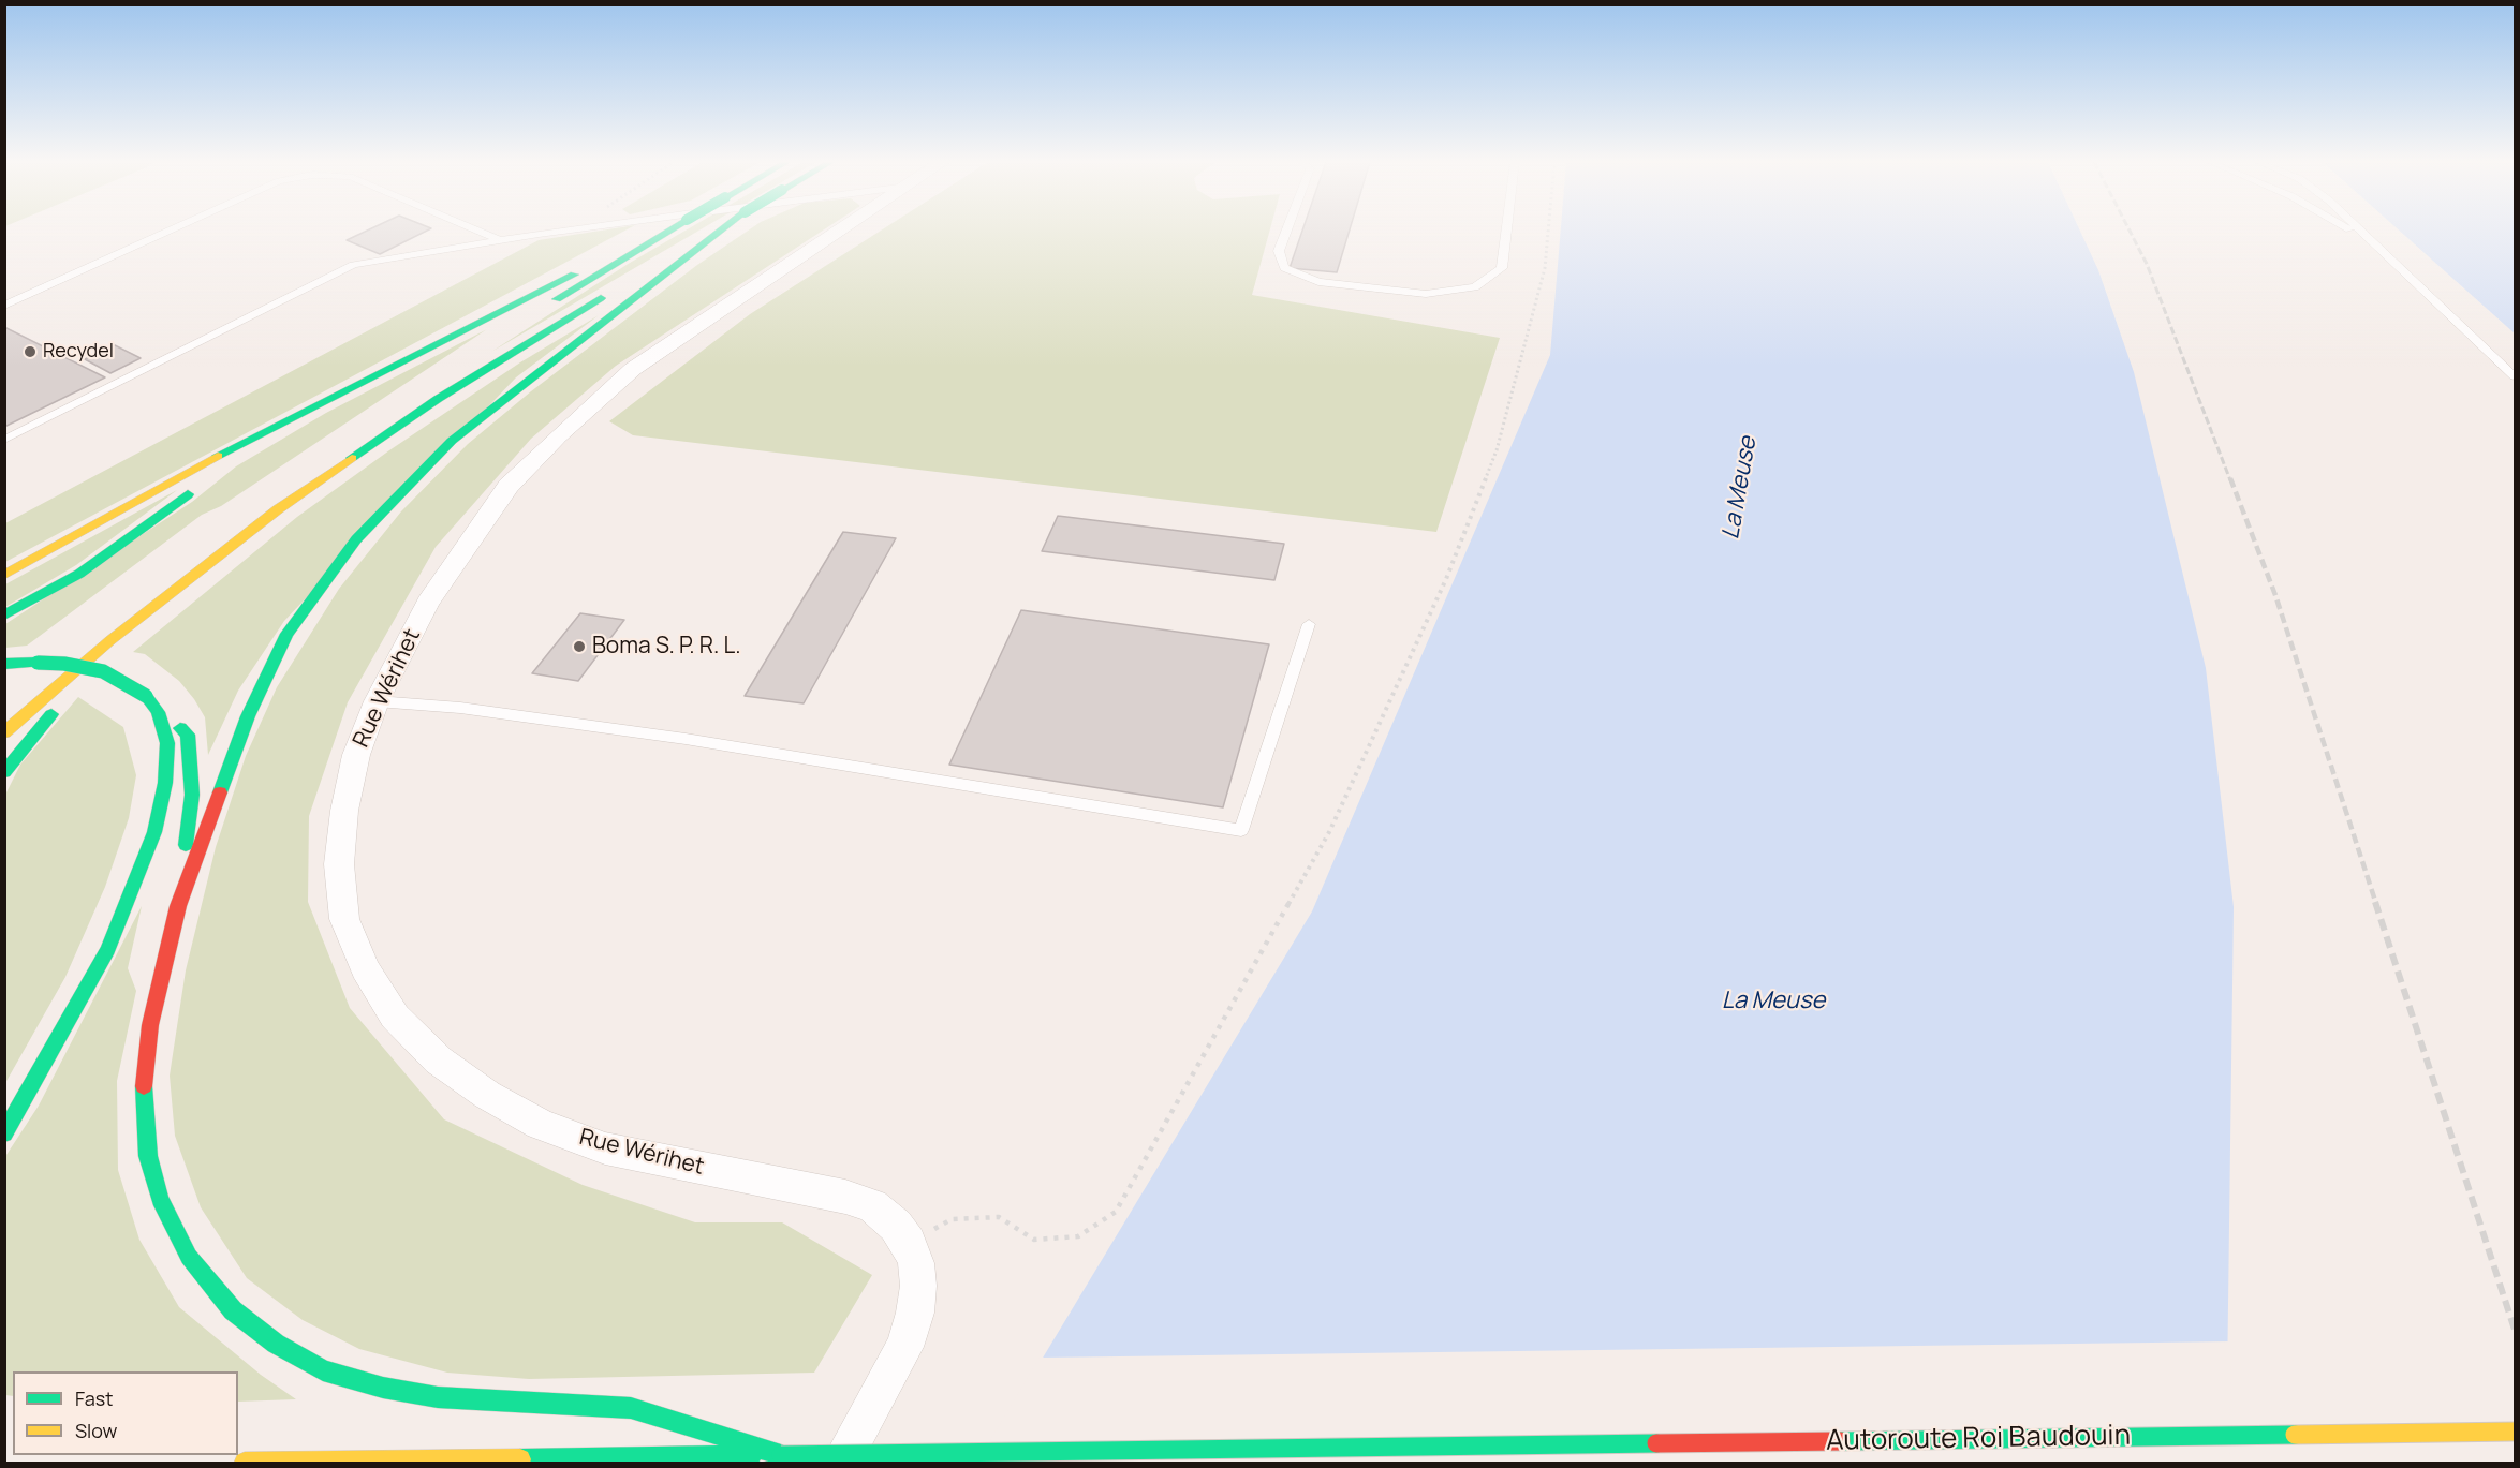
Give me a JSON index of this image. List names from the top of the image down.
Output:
{
  "streets": {
    "highway": ["Autoroute Roi Baudouin"],
    "street": ["Rue Wérihet"]
  },
  "water": ["La Meuse"],
  "places": ["Recydel", "Boma S. P. R. L."],
  "legend": ["Fast", "Slow"]
}
